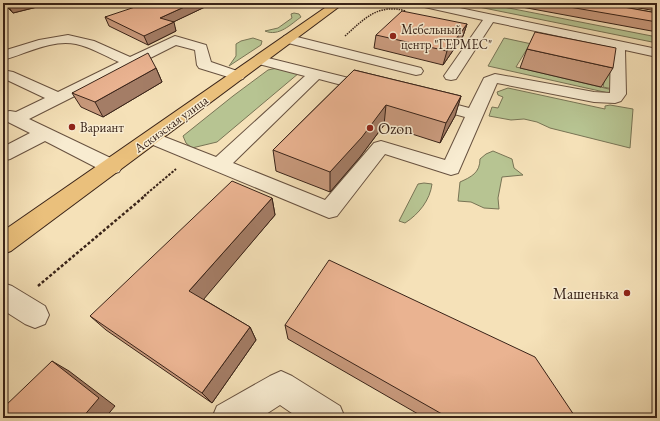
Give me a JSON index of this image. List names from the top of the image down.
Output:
{
  "streets": {
    "main road": ["Аскизская улица"]
  },
  "places": [
    "Мебельный центр \"ГЕРМЕС\"",
    "Вариант",
    "Ozon",
    "Машенька"
  ]
}
